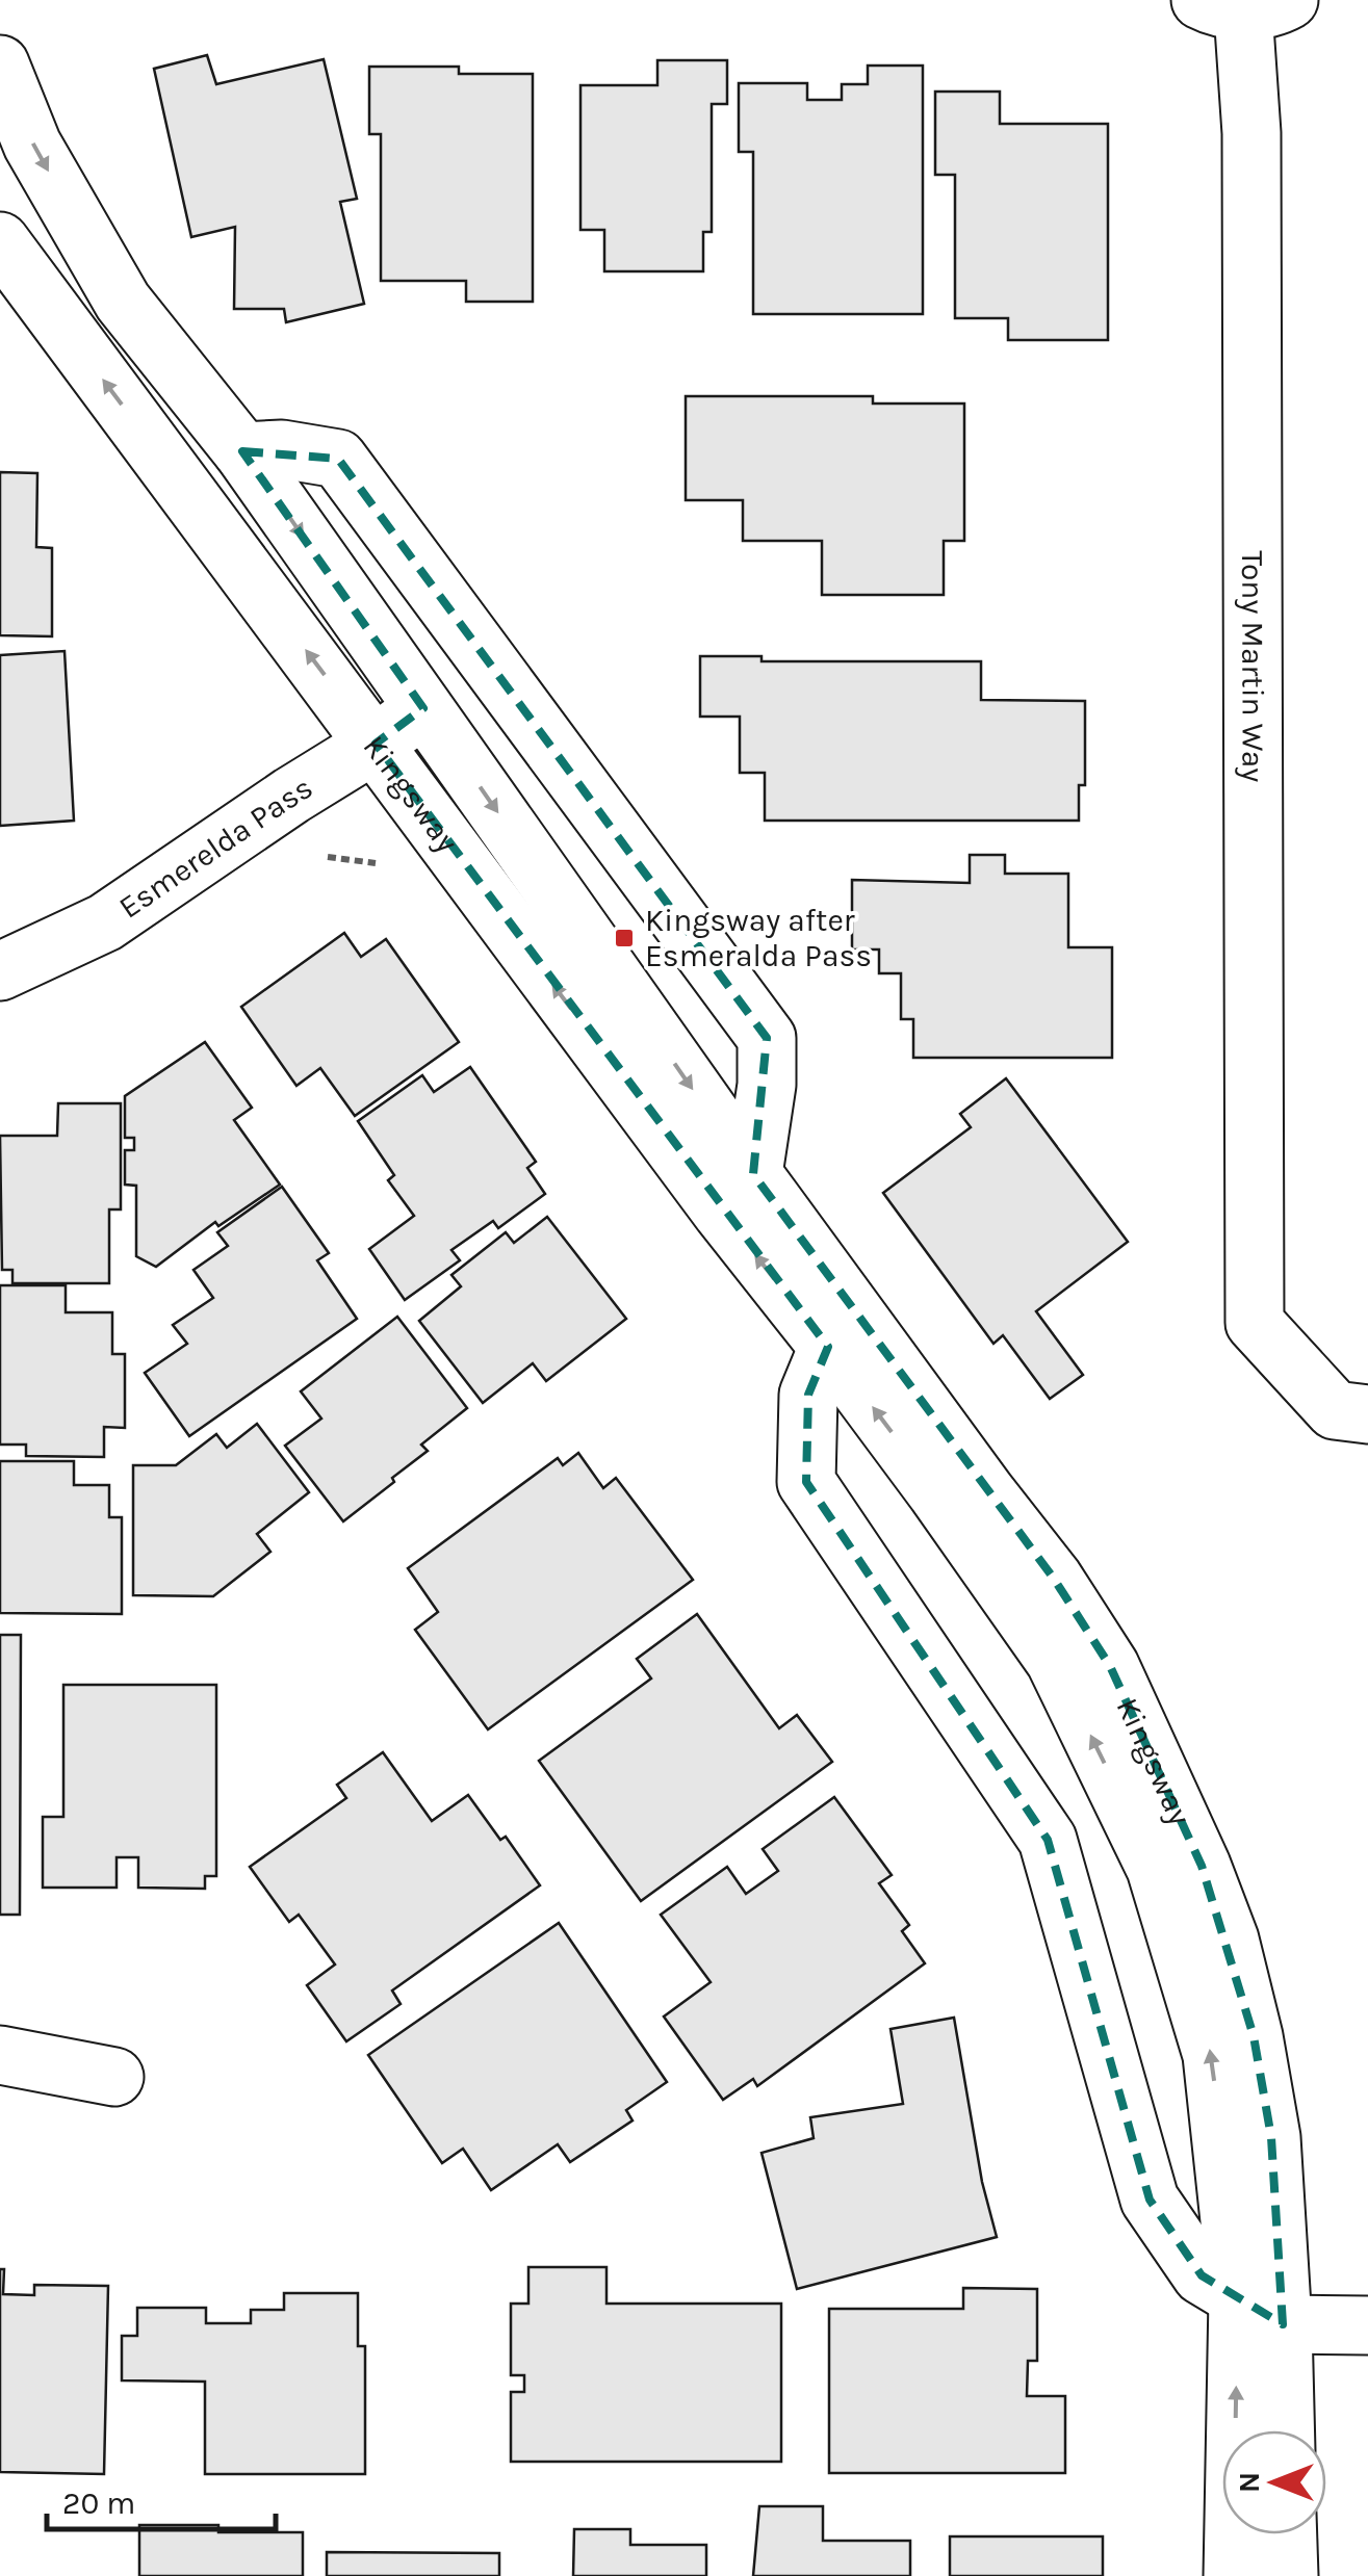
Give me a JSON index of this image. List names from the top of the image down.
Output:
{
  "streets": {
    "main road": ["Tony Martin Way", "Kingsway", "Esmerelda Pass"]
  },
  "crossings": [
    ["Kingsway", "Esmerelda Pass"]
  ],
  "places": {
    "transit": ["Kingsway after Esmeralda Pass"]
  },
  "scale_bar": "20 m",
  "north": "left"
}
